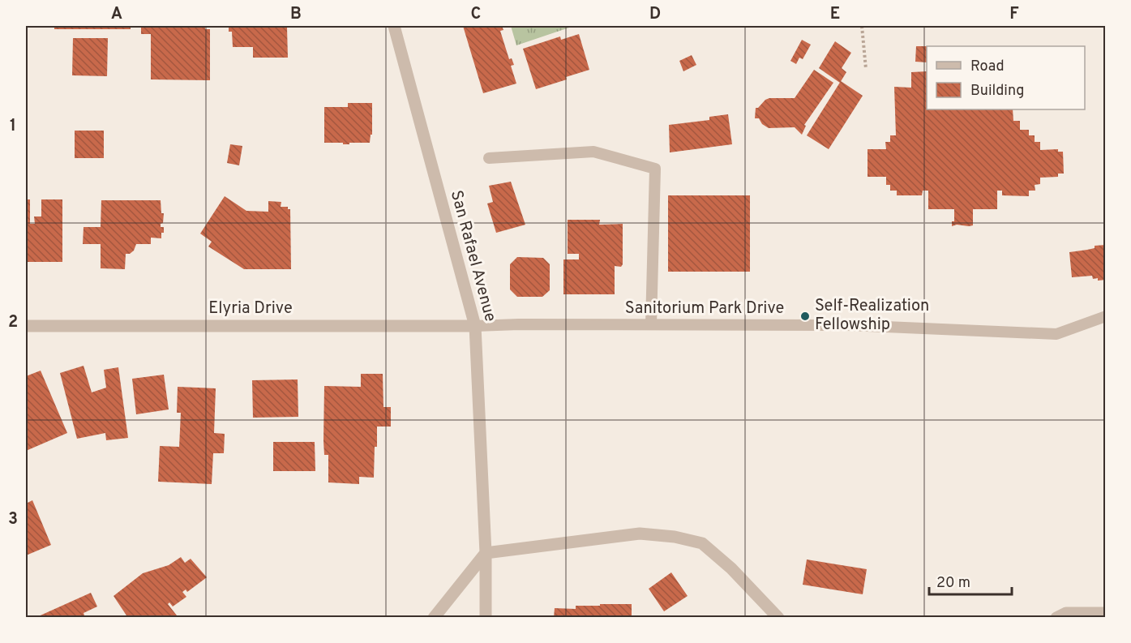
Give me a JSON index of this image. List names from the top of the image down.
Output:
{
  "streets": {
    "street": ["San Rafael Avenue", "Elyria Drive"],
    "lane": ["Sanitorium Park Drive"]
  },
  "crossings": [
    ["San Rafael Avenue", "Elyria Drive"],
    ["San Rafael Avenue", "Sanitorium Park Drive"],
    ["Elyria Drive", "Sanitorium Park Drive"]
  ],
  "places": ["Self-Realization Fellowship"],
  "legend": ["Road", "Building"],
  "scale_bar": "20 m",
  "grid": {
    "columns": [
      "A",
      "B",
      "C",
      "D",
      "E",
      "F"
    ],
    "rows": ["1", "2", "3"]
  }
}
